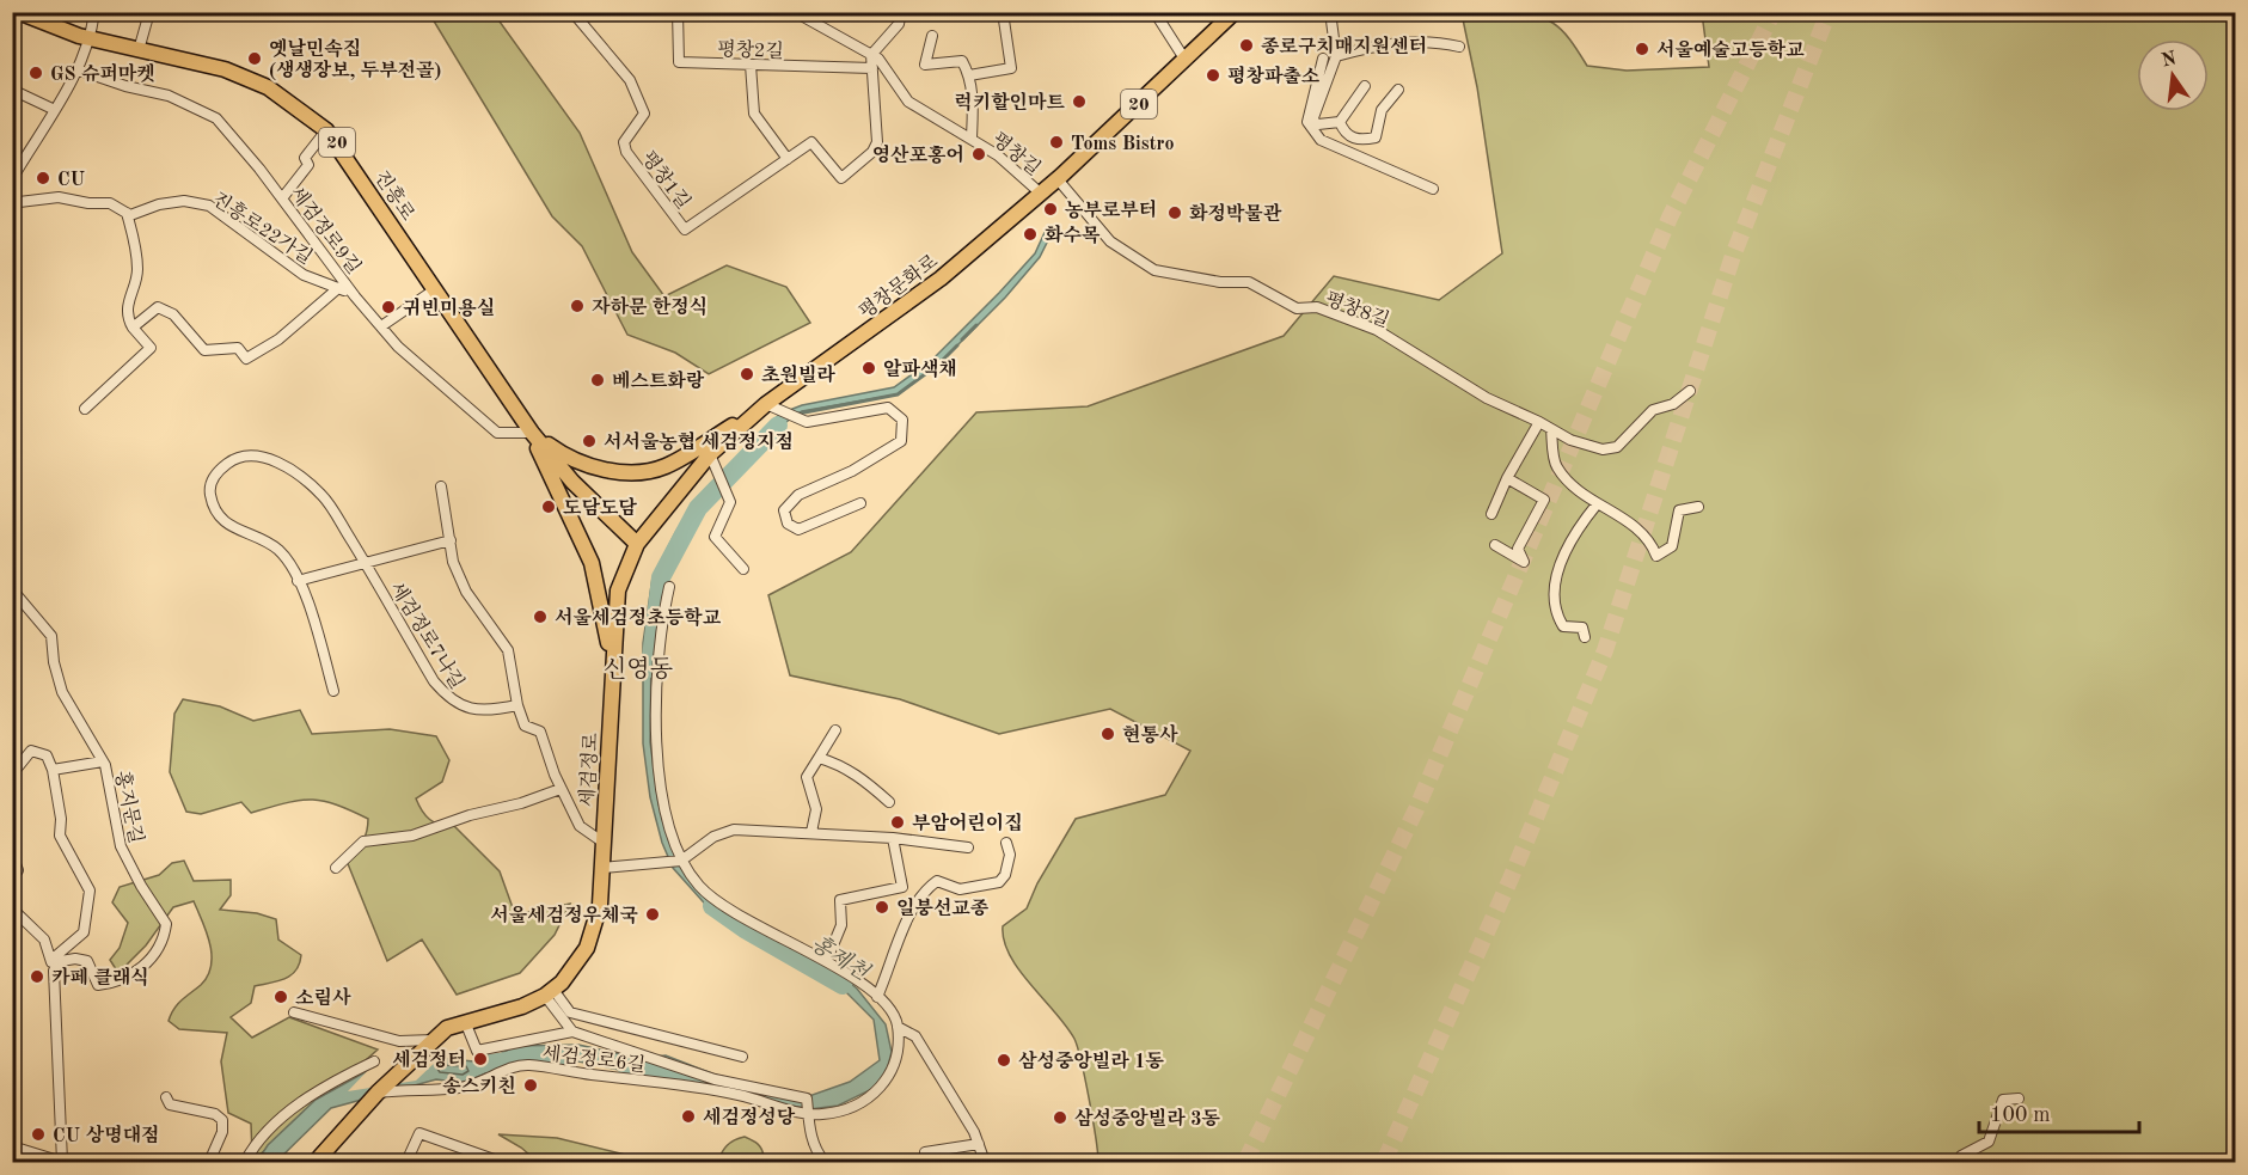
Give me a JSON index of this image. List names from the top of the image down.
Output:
{
  "streets": {
    "main road": [
      "20",
      "진흥로",
      "평창문화로",
      "세검정로"
    ],
    "street": [
      "평창2길",
      "평창길",
      "평창1길",
      "진흥로22가길",
      "세검정로9길",
      "평창8길",
      "세검정로7나길",
      "홍지문길",
      "세검정로6길"
    ]
  },
  "crossings": [
    ["평창2길", "평창1길"],
    ["평창길", "평창1길"],
    ["평창길", "평창문화로"],
    ["진흥로", "세검정로9길"],
    ["진흥로", "평창문화로"],
    ["진흥로", "세검정로"],
    ["진흥로22가길", "세검정로9길"],
    ["평창문화로", "평창8길"],
    ["평창문화로", "세검정로"],
    ["세검정로", "세검정로6길"]
  ],
  "districts": ["신영동"],
  "water": ["홍제천"],
  "places": [
    "종로구치매지원센터",
    "서울예술고등학교",
    "옛날민속집 (생생장보, 두부전골)",
    "GS 슈퍼마켓",
    "평창파출소",
    "럭키할인마트",
    "Toms Bistro",
    "영산포홍어",
    "CU",
    "농부로부터",
    "화정박물관",
    "화수목",
    "자하문 한정식",
    "귀빈미용실",
    "알파색채",
    "초원빌라",
    "베스트화랑",
    "서서울농협 세검정지점",
    "도담도담",
    "서울세검정초등학교",
    "현통사",
    "부암어린이집",
    "일붕선교종",
    "서울세검정우체국",
    "카페 클래식",
    "소림사",
    "세검정터",
    "삼성중앙빌라 1동",
    "송스키친",
    "세검정성당",
    "삼성중앙빌라 3동",
    "CU 상명대점"
  ],
  "scale_bar": "100 m",
  "north": "top"
}
